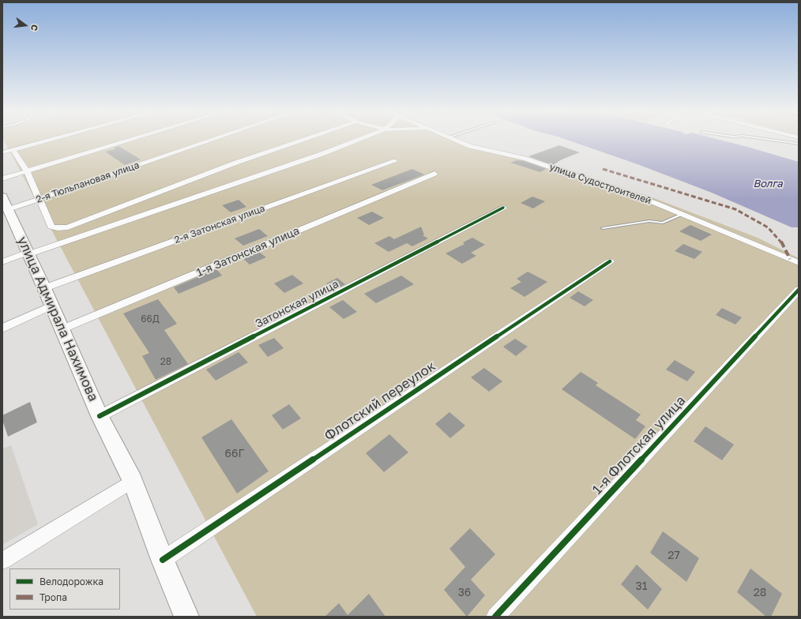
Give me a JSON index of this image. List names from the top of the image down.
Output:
{
  "streets": {
    "main road": ["улица Адмирала Нахимова"],
    "street": [
      "2-я Тюльпановая улица",
      "улица Судостроителей",
      "2-я Затонская улица",
      "1-я Затонская улица",
      "Затонская улица",
      "Флотский переулок",
      "1-я Флотская улица"
    ]
  },
  "crossings": [
    ["2-я Тюльпановая улица", "улица Адмирала Нахимова"],
    ["2-я Затонская улица", "улица Адмирала Нахимова"],
    ["1-я Затонская улица", "улица Адмирала Нахимова"],
    ["Затонская улица", "улица Адмирала Нахимова"],
    ["улица Адмирала Нахимова", "Флотский переулок"]
  ],
  "water": ["Волга"],
  "house_numbers": [
    "66Д",
    "28",
    "66Г",
    "27",
    "31",
    "36",
    "28"
  ],
  "legend": ["Велодорожка", "Тропа"],
  "north": "right"
}
